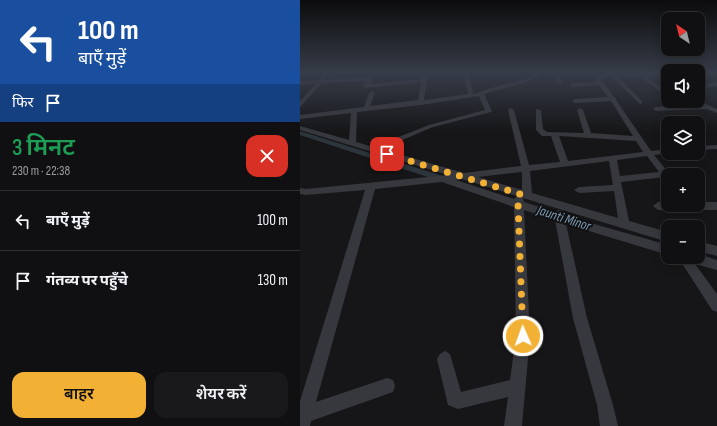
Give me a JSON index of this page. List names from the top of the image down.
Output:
{
  "water": ["Jaunti Minor"],
  "north": "top left",
  "page": {
    "turn": ["100 m", "बाएँ मुड़ें"],
    "map_buttons": ["+", "−"],
    "then": "फिर",
    "heading": ["3 मिनट", "230 m · 22:38"],
    "list": [
      {
        "name": "बाएँ मुड़ें",
        "value": "100 m"
      },
      {
        "name": "गंतव्य पर पहुँचे",
        "value": "130 m"
      }
    ],
    "buttons": ["बाहर", "शेयर करें"]
  }
}
